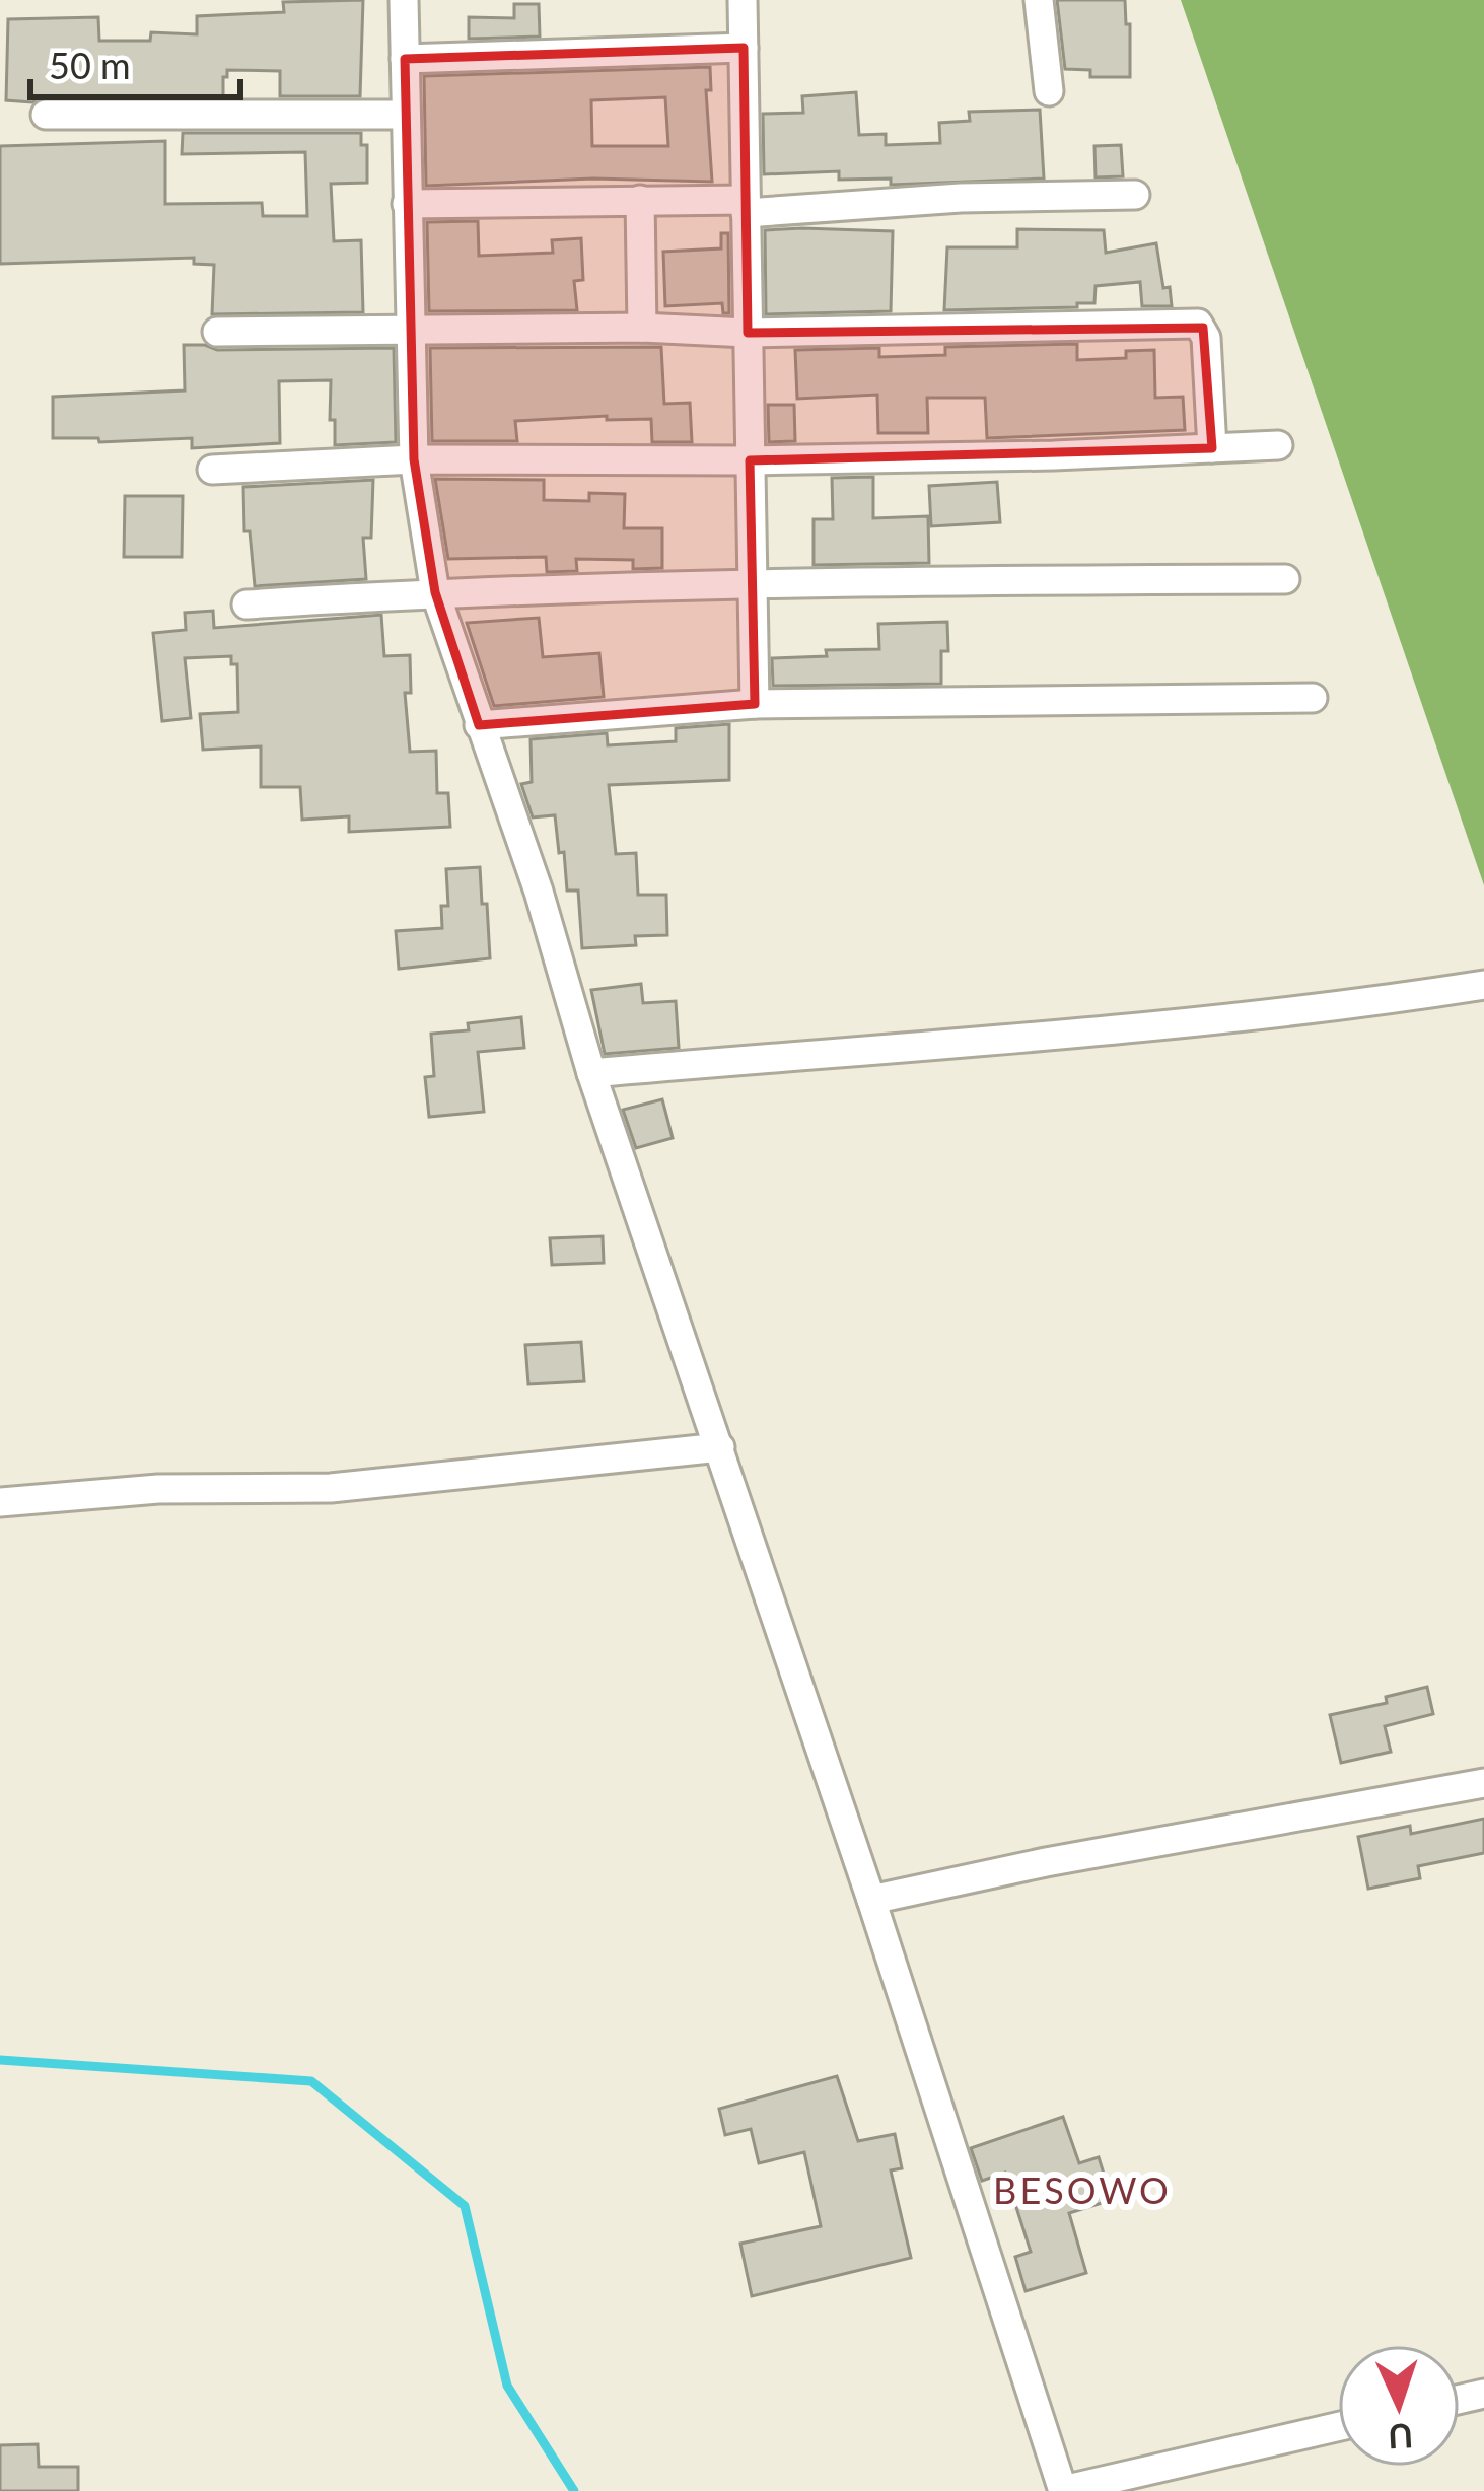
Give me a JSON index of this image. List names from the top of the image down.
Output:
{
  "districts": ["BESOWO"],
  "scale_bar": "50 m",
  "north": "bottom"
}
